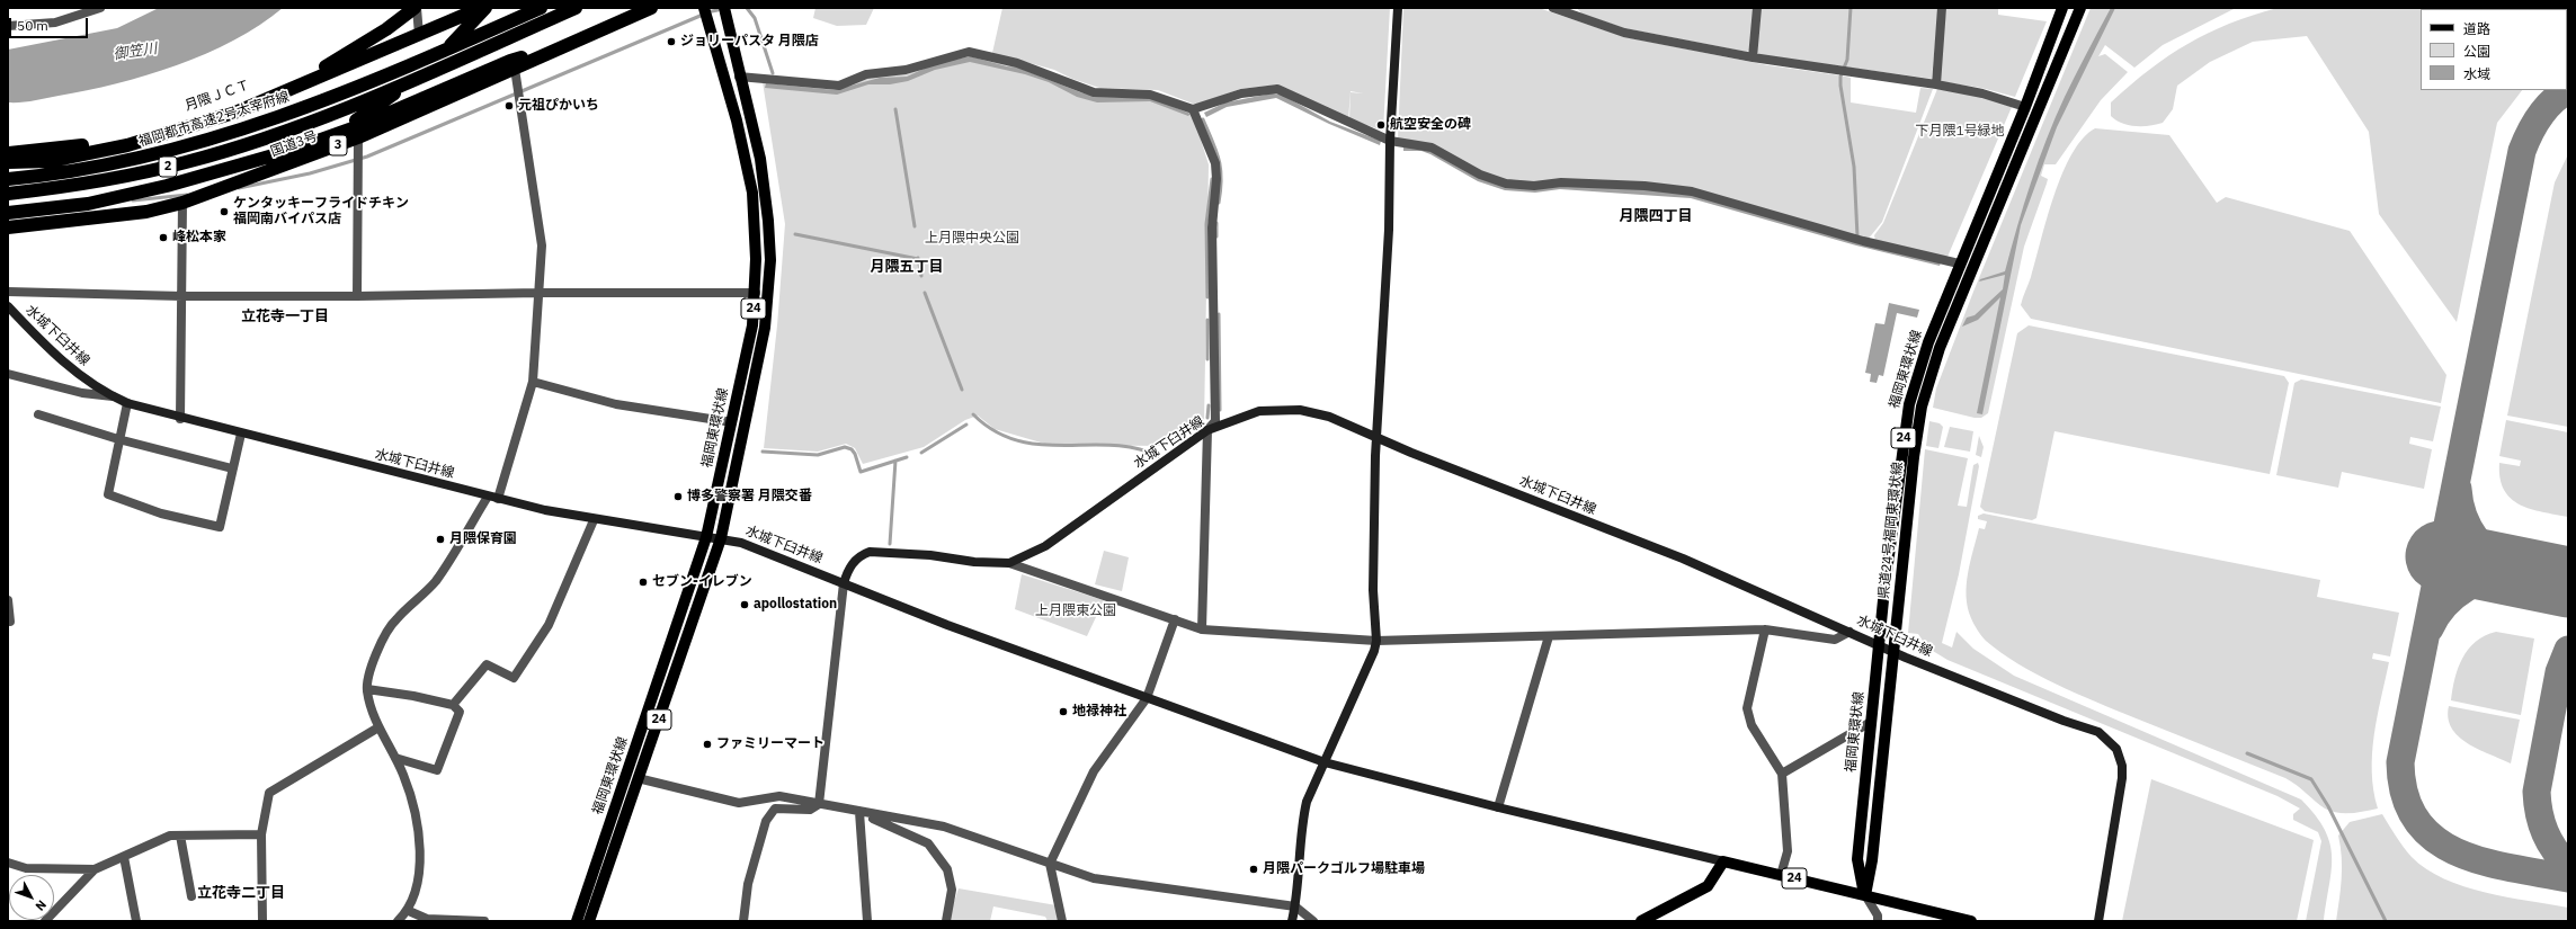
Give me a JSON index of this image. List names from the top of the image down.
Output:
{
  "streets": {
    "highway": [
      "月隈ＪＣＴ",
      "福岡都市高速2号太宰府線",
      "国道3号",
      "3",
      "2"
    ],
    "main road": [
      "24",
      "水城下臼井線",
      "福岡東環状線",
      "県道24号福岡東環状線"
    ]
  },
  "crossings": [
    ["24", "水城下臼井線"],
    ["24", "福岡東環状線"],
    ["24", "県道24号福岡東環状線"],
    ["水城下臼井線", "福岡東環状線"],
    ["水城下臼井線", "県道24号福岡東環状線"],
    ["福岡東環状線", "県道24号福岡東環状線"]
  ],
  "districts": [
    "月隈四丁目",
    "月隈五丁目",
    "立花寺一丁目",
    "立花寺二丁目"
  ],
  "water": ["御笠川"],
  "parks": ["下月隈1号緑地", "上月隈中央公園", "上月隈東公園"],
  "places": [
    "ジョリーパスタ 月隈店",
    "元祖ぴかいち",
    "航空安全の碑",
    "ケンタッキーフライドチキン 福岡南バイパス店",
    "峰松本家",
    "博多警察署 月隈交番",
    "月隈保育園",
    "セブン-イレブン",
    "apollostation",
    "地禄神社",
    "ファミリーマート",
    "月隈パークゴルフ場駐車場"
  ],
  "legend": ["道路", "公園", "水域"],
  "scale_bar": "50 m",
  "north": "bottom right"
}
